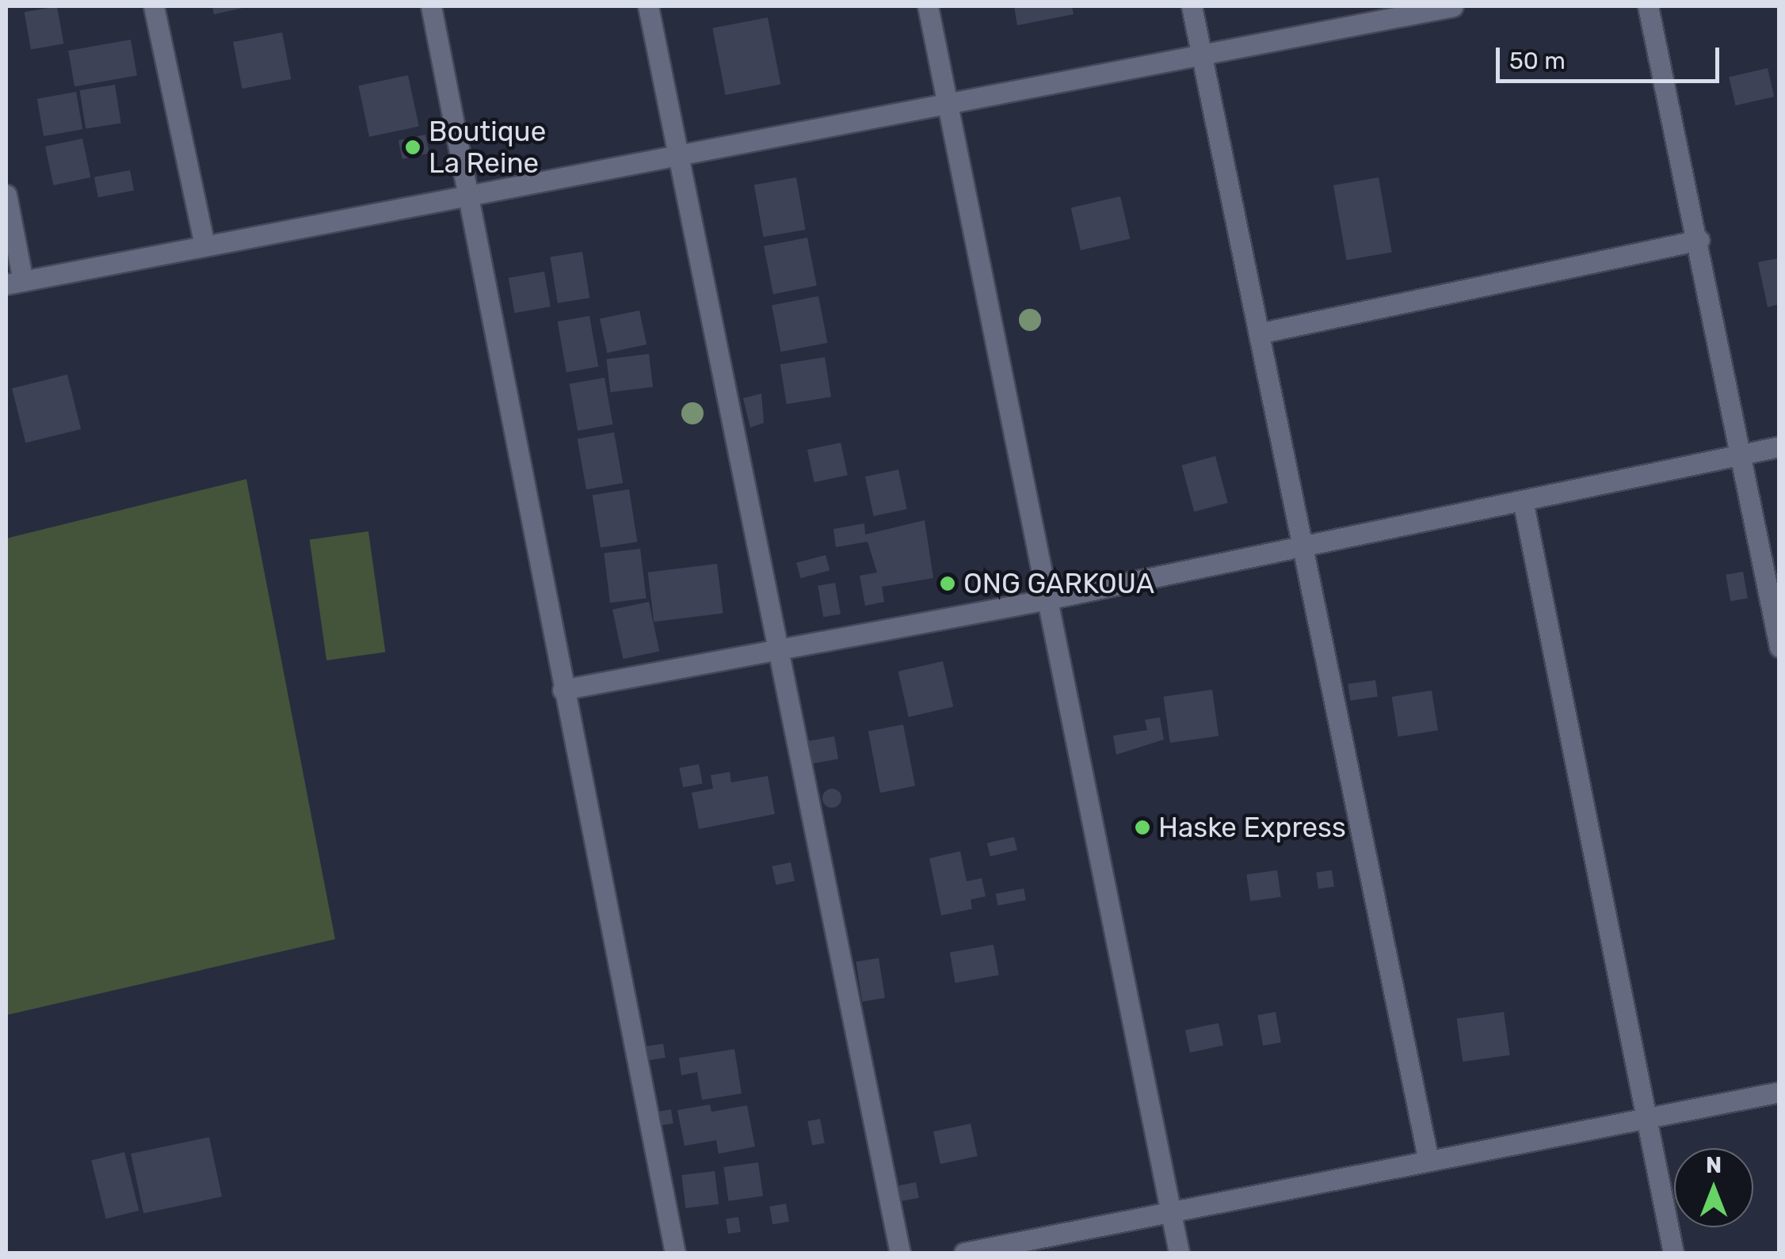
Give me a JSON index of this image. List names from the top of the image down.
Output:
{
  "places": ["Boutique La Reine", "ONG GARKOUA", "Haske Express"],
  "scale_bar": "50 m",
  "north": "top"
}
